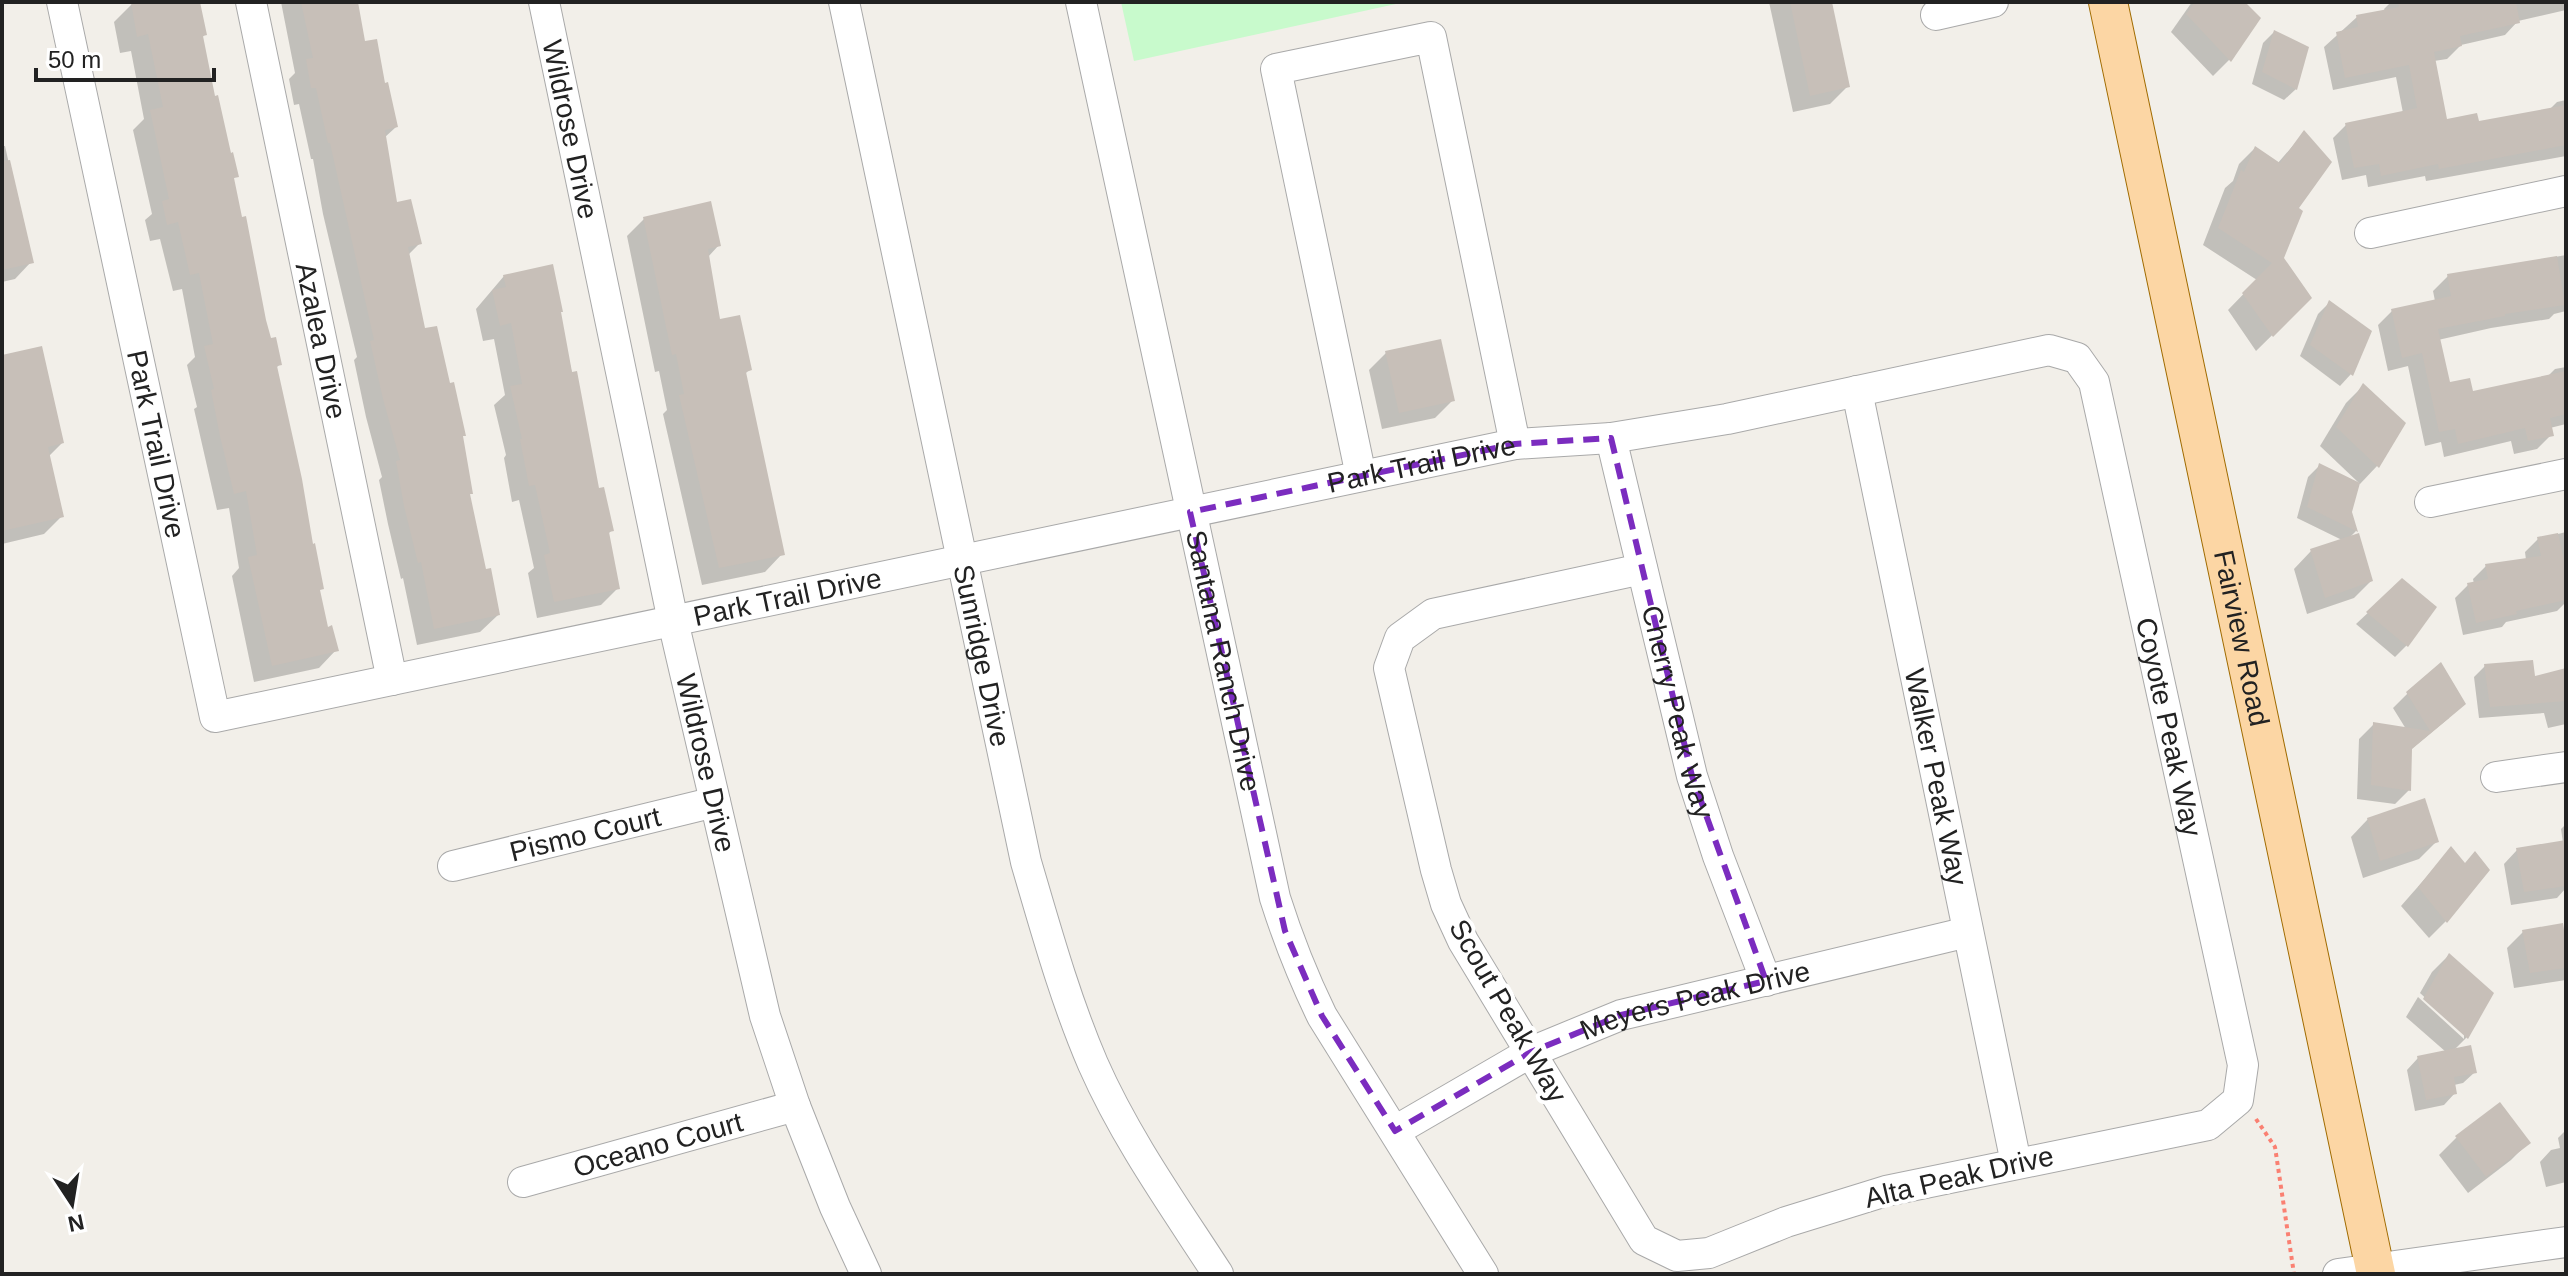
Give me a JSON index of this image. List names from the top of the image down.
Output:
{
  "streets": {
    "main road": ["Fairview Road"],
    "street": [
      "Wildrose Drive",
      "Azalea Drive",
      "Park Trail Drive",
      "Sunridge Drive",
      "Santana Ranch Drive",
      "Cherry Peak Way",
      "Coyote Peak Way",
      "Walker Peak Way",
      "Pismo Court",
      "Meyers Peak Drive",
      "Scout Peak Way",
      "Oceano Court",
      "Alta Peak Drive"
    ]
  },
  "crossings": [
    ["Wildrose Drive", "Park Trail Drive"],
    ["Wildrose Drive", "Pismo Court"],
    ["Wildrose Drive", "Oceano Court"],
    ["Azalea Drive", "Park Trail Drive"],
    ["Park Trail Drive", "Sunridge Drive"],
    ["Park Trail Drive", "Santana Ranch Drive"],
    ["Park Trail Drive", "Cherry Peak Way"],
    ["Park Trail Drive", "Coyote Peak Way"],
    ["Park Trail Drive", "Walker Peak Way"],
    ["Santana Ranch Drive", "Meyers Peak Drive"],
    ["Cherry Peak Way", "Meyers Peak Drive"],
    ["Cherry Peak Way", "Scout Peak Way"],
    ["Coyote Peak Way", "Alta Peak Drive"],
    ["Walker Peak Way", "Meyers Peak Drive"],
    ["Walker Peak Way", "Alta Peak Drive"],
    ["Meyers Peak Drive", "Scout Peak Way"],
    ["Scout Peak Way", "Alta Peak Drive"]
  ],
  "scale_bar": "50 m",
  "north": "bottom"
}
